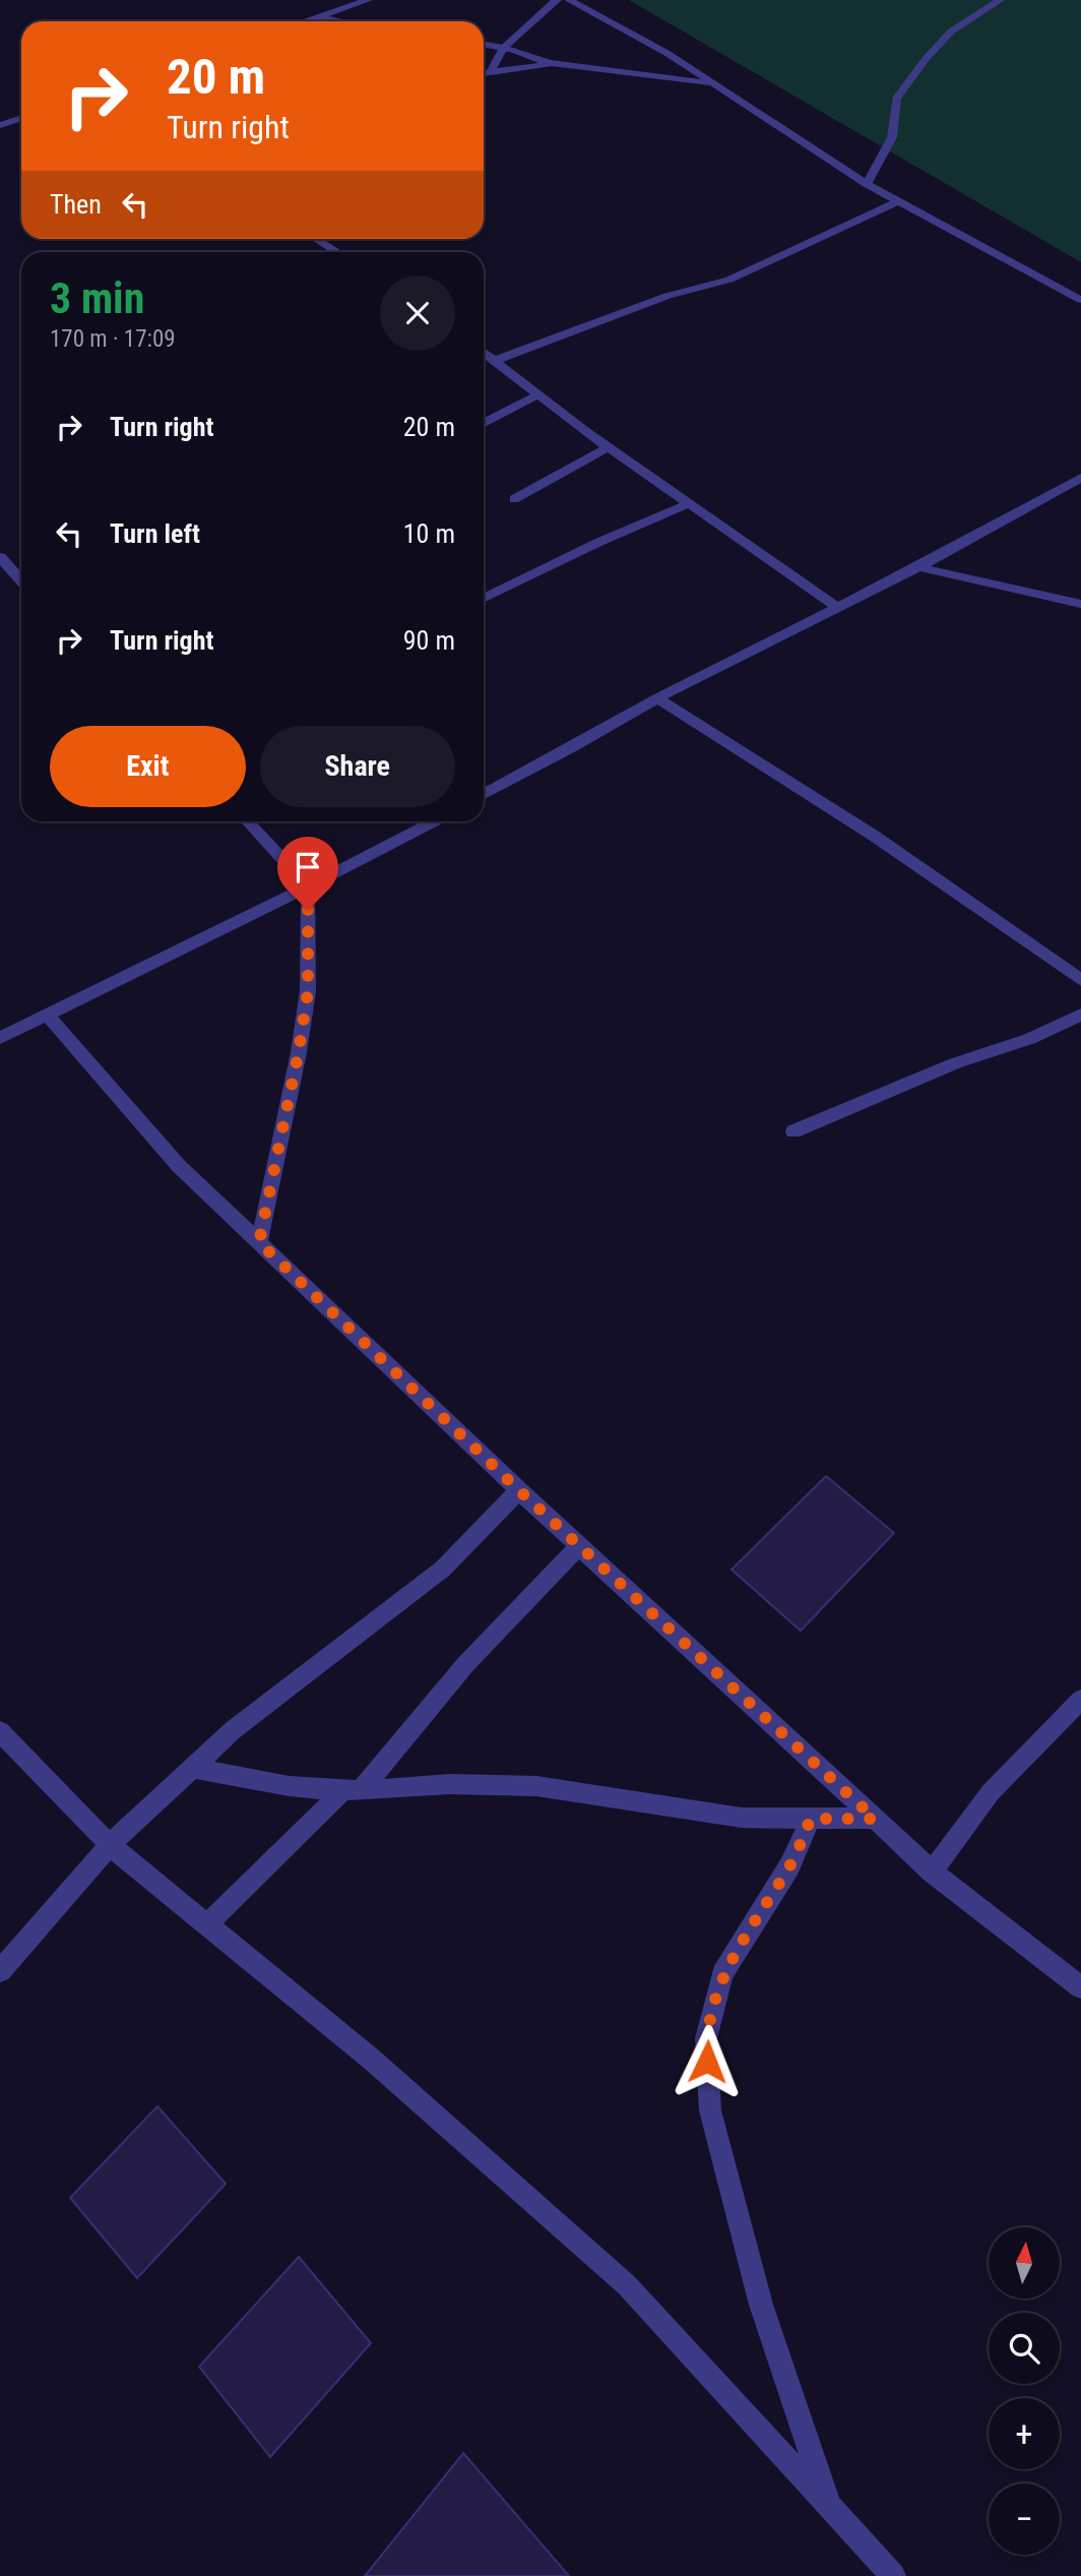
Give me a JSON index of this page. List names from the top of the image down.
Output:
{
  "north": "top",
  "page": {
    "turn": ["20 m", "Turn right"],
    "then": "Then",
    "heading": ["3 min", "170 m · 17:09"],
    "list": [
      {
        "name": "Turn right",
        "value": "20 m"
      },
      {
        "name": "Turn left",
        "value": "10 m"
      },
      {
        "name": "Turn right",
        "value": "90 m"
      }
    ],
    "buttons": ["Exit", "Share"],
    "map_buttons": ["+", "−"]
  }
}
